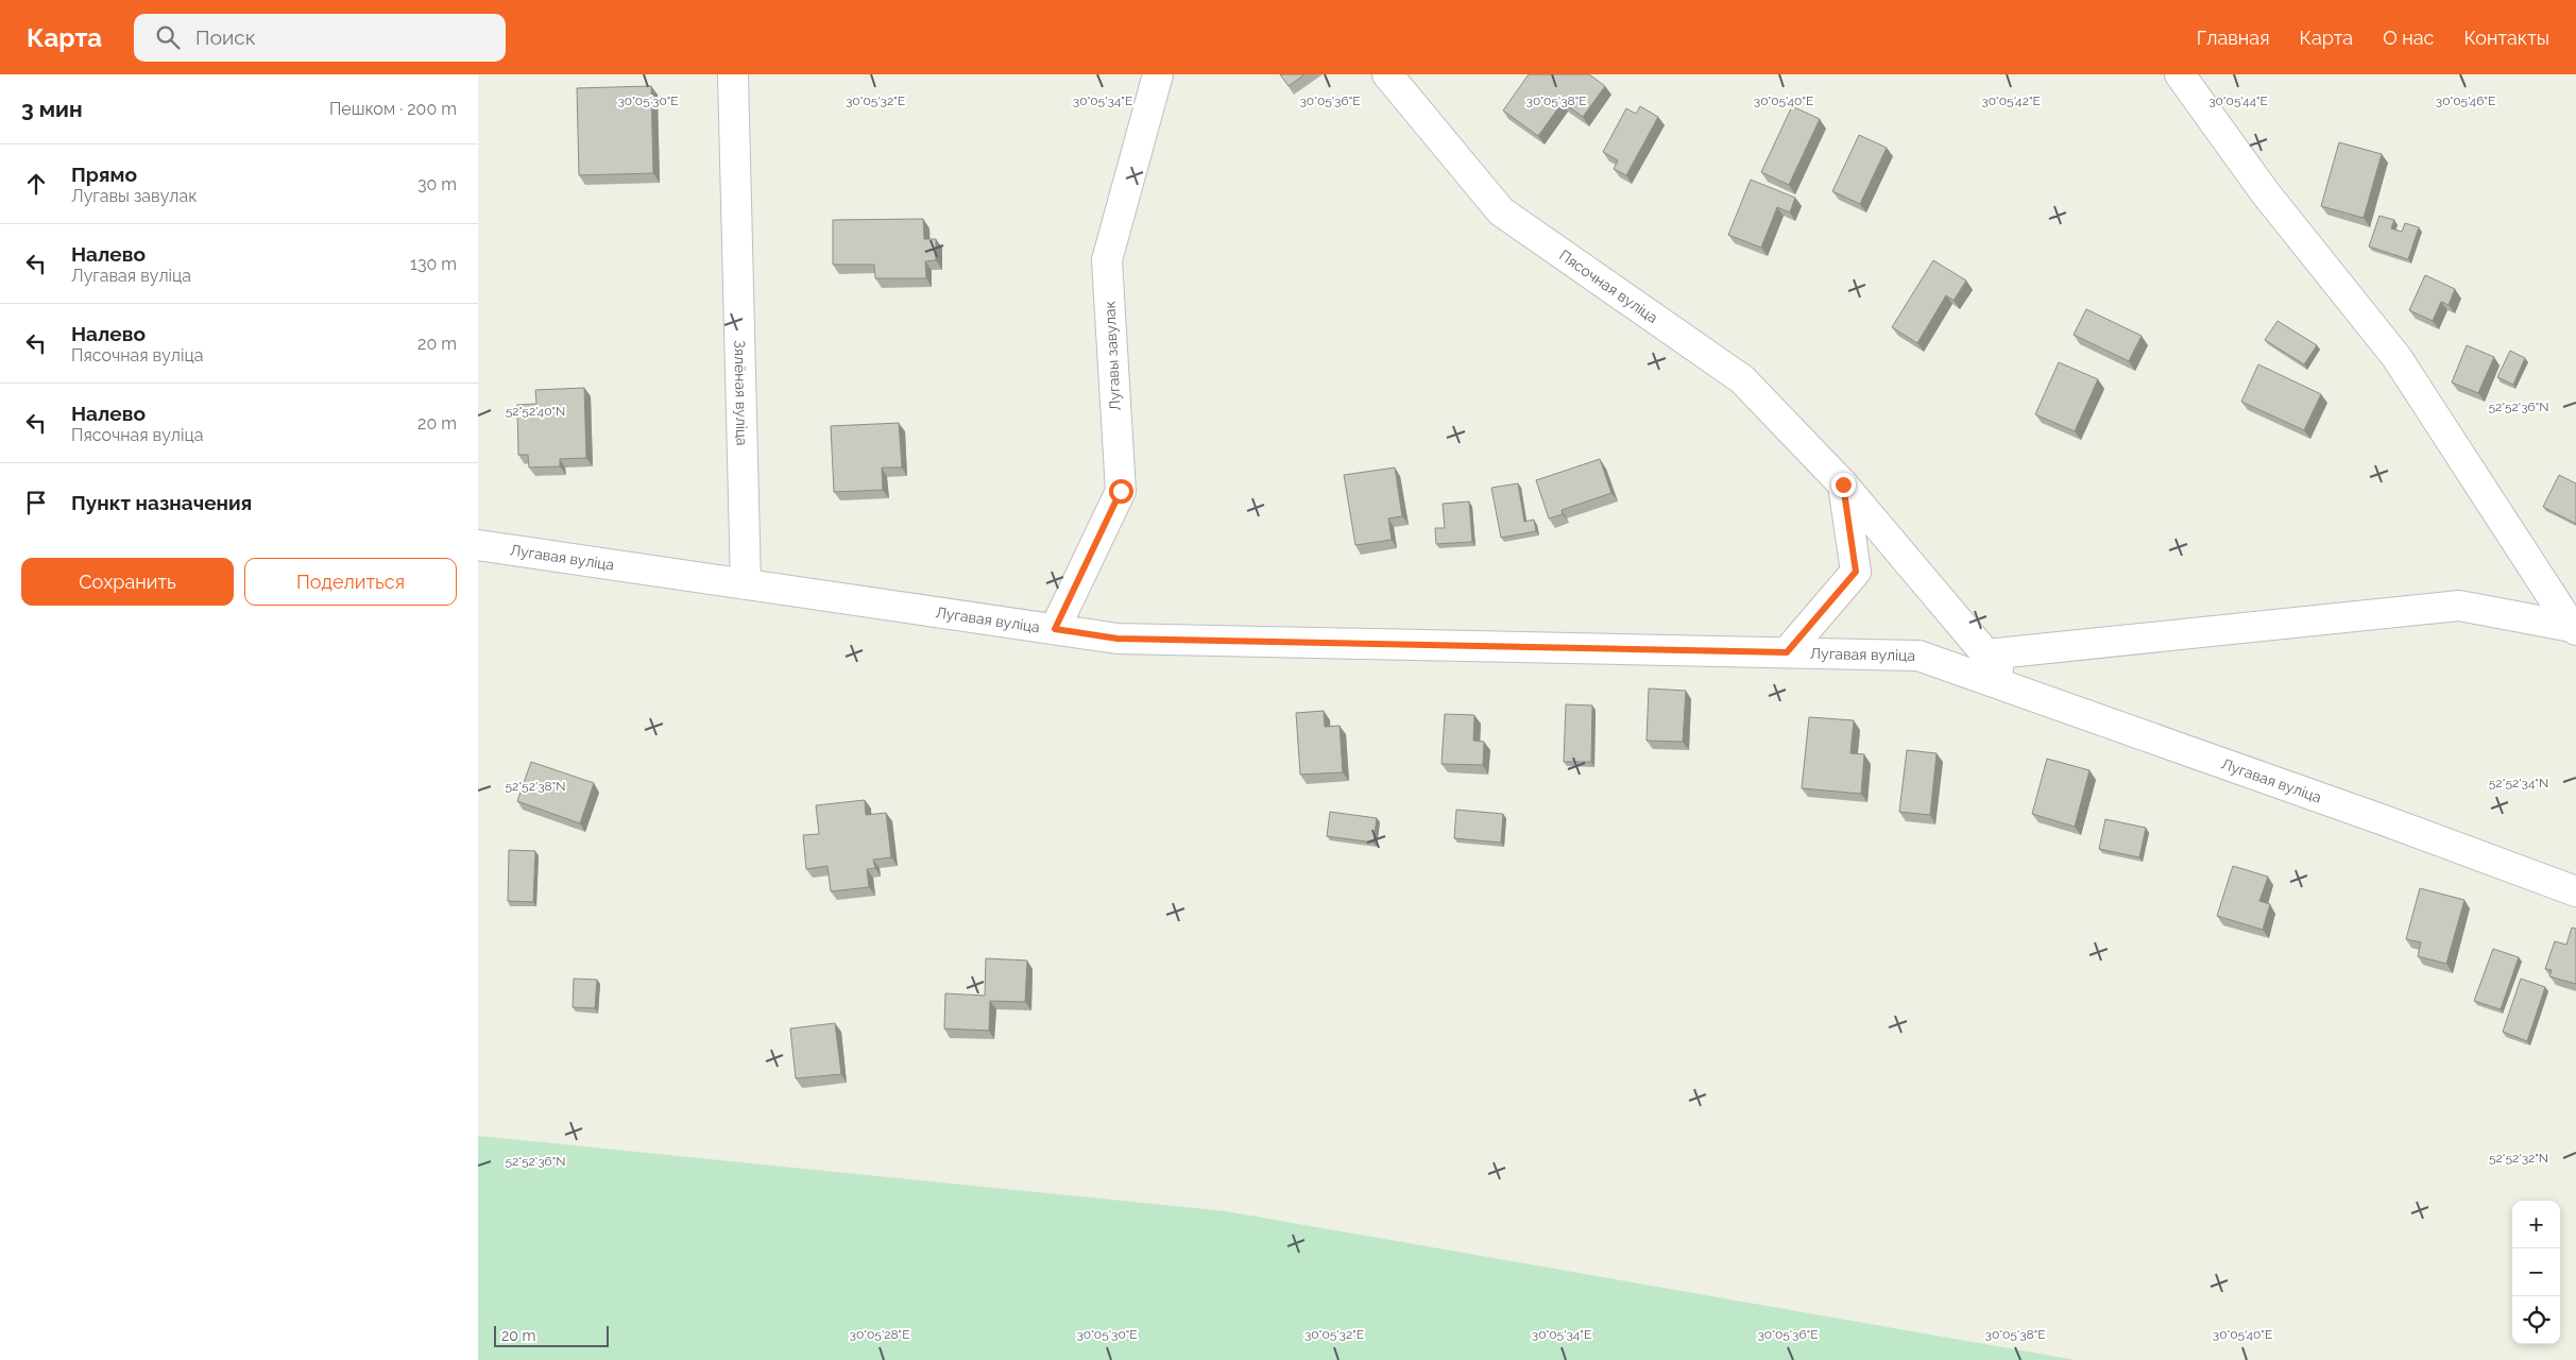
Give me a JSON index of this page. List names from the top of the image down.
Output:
{
  "streets": {
    "street": [
      "Пясочная вуліца",
      "Лугавы завулак",
      "Зялёная вуліца",
      "Лугавая вуліца"
    ]
  },
  "crossings": [
    ["Пясочная вуліца", "Лугавая вуліца"],
    ["Лугавы завулак", "Лугавая вуліца"],
    ["Зялёная вуліца", "Лугавая вуліца"]
  ],
  "scale_bar": "20 m",
  "page": {
    "header": "Карта",
    "search": "Поиск",
    "nav": [
      "Главная",
      "Карта",
      "О нас",
      "Контакты"
    ],
    "heading": ["3 мин", "Пешком · 200 m"],
    "list": [
      ["Прямо", "Лугавы завулак", "30 m"],
      ["Налево", "Лугавая вуліца", "130 m"],
      ["Налево", "Пясочная вуліца", "20 m"],
      ["Налево", "Пясочная вуліца", "20 m"],
      "Пункт назначения"
    ],
    "buttons": ["Сохранить", "Поделиться"],
    "map_buttons": ["+", "−"],
    "scale": "20 m"
  },
  "coordinates": [
    "30°05'30\"E",
    "30°05'32\"E",
    "30°05'34\"E",
    "30°05'36\"E",
    "30°05'38\"E",
    "30°05'40\"E",
    "30°05'42\"E",
    "30°05'44\"E",
    "30°05'46\"E",
    "52°52'36\"N",
    "52°52'40\"N",
    "52°52'34\"N",
    "52°52'38\"N",
    "52°52'32\"N",
    "30°05'28\"E"
  ]
}
